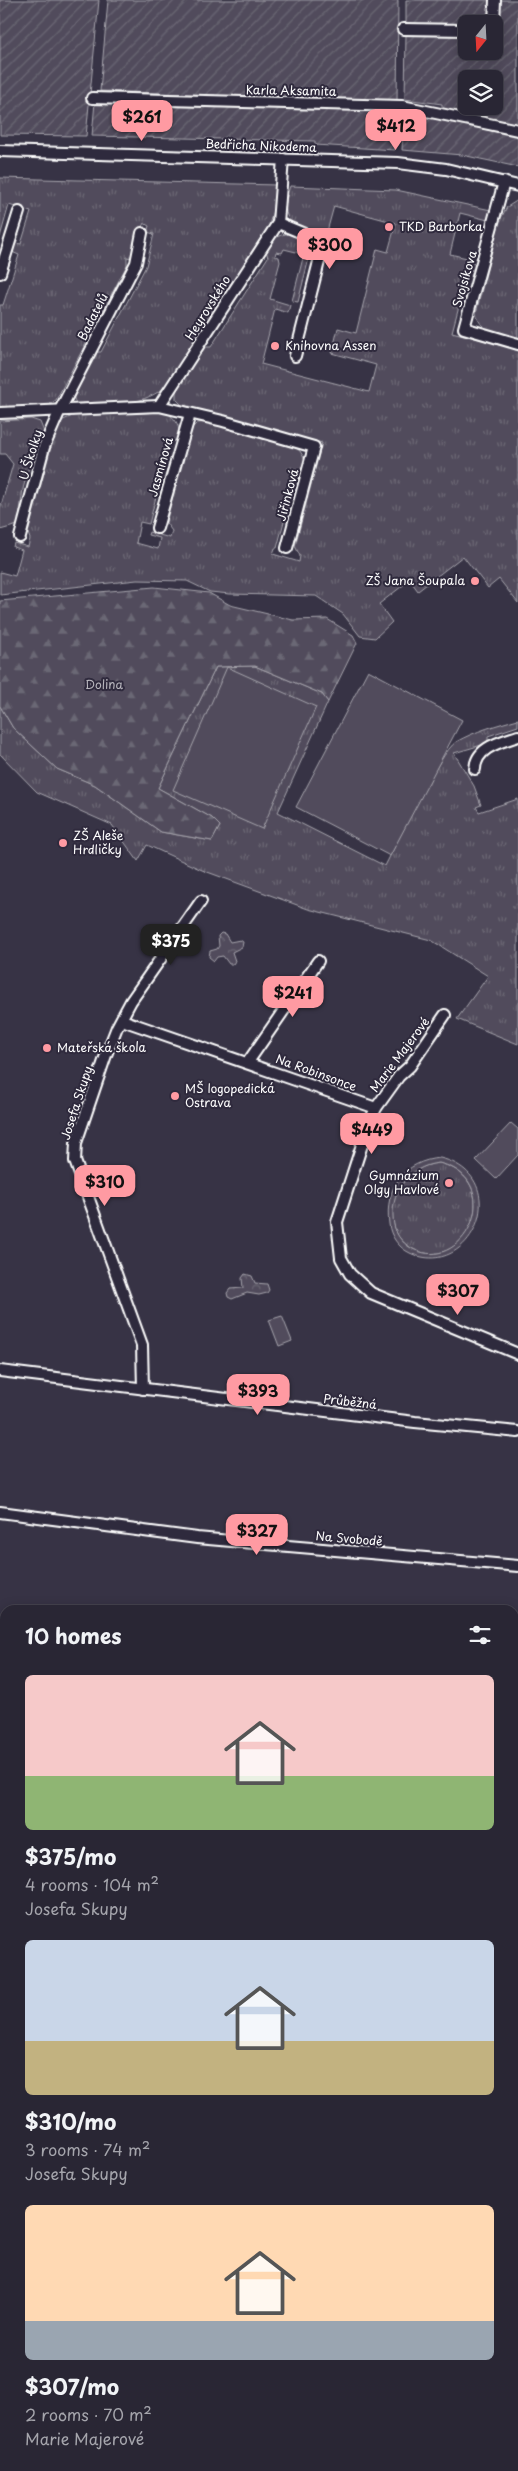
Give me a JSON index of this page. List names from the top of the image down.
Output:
{
  "streets": {
    "street": [
      "Karla Aksamita",
      "Bedřicha Nikodema",
      "Svojsíkova",
      "Heyrovského",
      "Badatelů",
      "U Školky",
      "Jasmínová",
      "Jiřinková",
      "Marie Majerové",
      "Na Robinsonce",
      "Josefa Skupy",
      "Průběžná",
      "Na Svobodě"
    ]
  },
  "crossings": [
    ["Bedřicha Nikodema", "Svojsíkova"],
    ["Bedřicha Nikodema", "Heyrovského"],
    ["Badatelů", "U Školky"],
    ["Jasmínová", "Jiřinková"],
    ["Marie Majerové", "Na Robinsonce"],
    ["Na Robinsonce", "Josefa Skupy"],
    ["Josefa Skupy", "Průběžná"]
  ],
  "parks": ["Dolina"],
  "places": [
    "TKD Barborka",
    "Knihovna Assen",
    "ZŠ Jana Šoupala",
    "ZŠ Aleše Hrdličky",
    "Mateřská škola",
    "MŠ logopedická Ostrava",
    "Gymnázium Olgy Havlové"
  ],
  "north": "bottom",
  "page": {
    "price": [
      "$261",
      "$412",
      "$300",
      "$375",
      "$241",
      "$449",
      "$310",
      "$307",
      "$393",
      "$327"
    ],
    "heading": "10 homes",
    "list": [
      {
        "name": "$375/mo",
        "note": "4 rooms · 104 m² · Josefa Skupy"
      },
      {
        "name": "$310/mo",
        "note": "3 rooms · 74 m² · Josefa Skupy"
      },
      {
        "name": "$307/mo",
        "note": "2 rooms · 70 m² · Marie Majerové"
      }
    ]
  }
}
